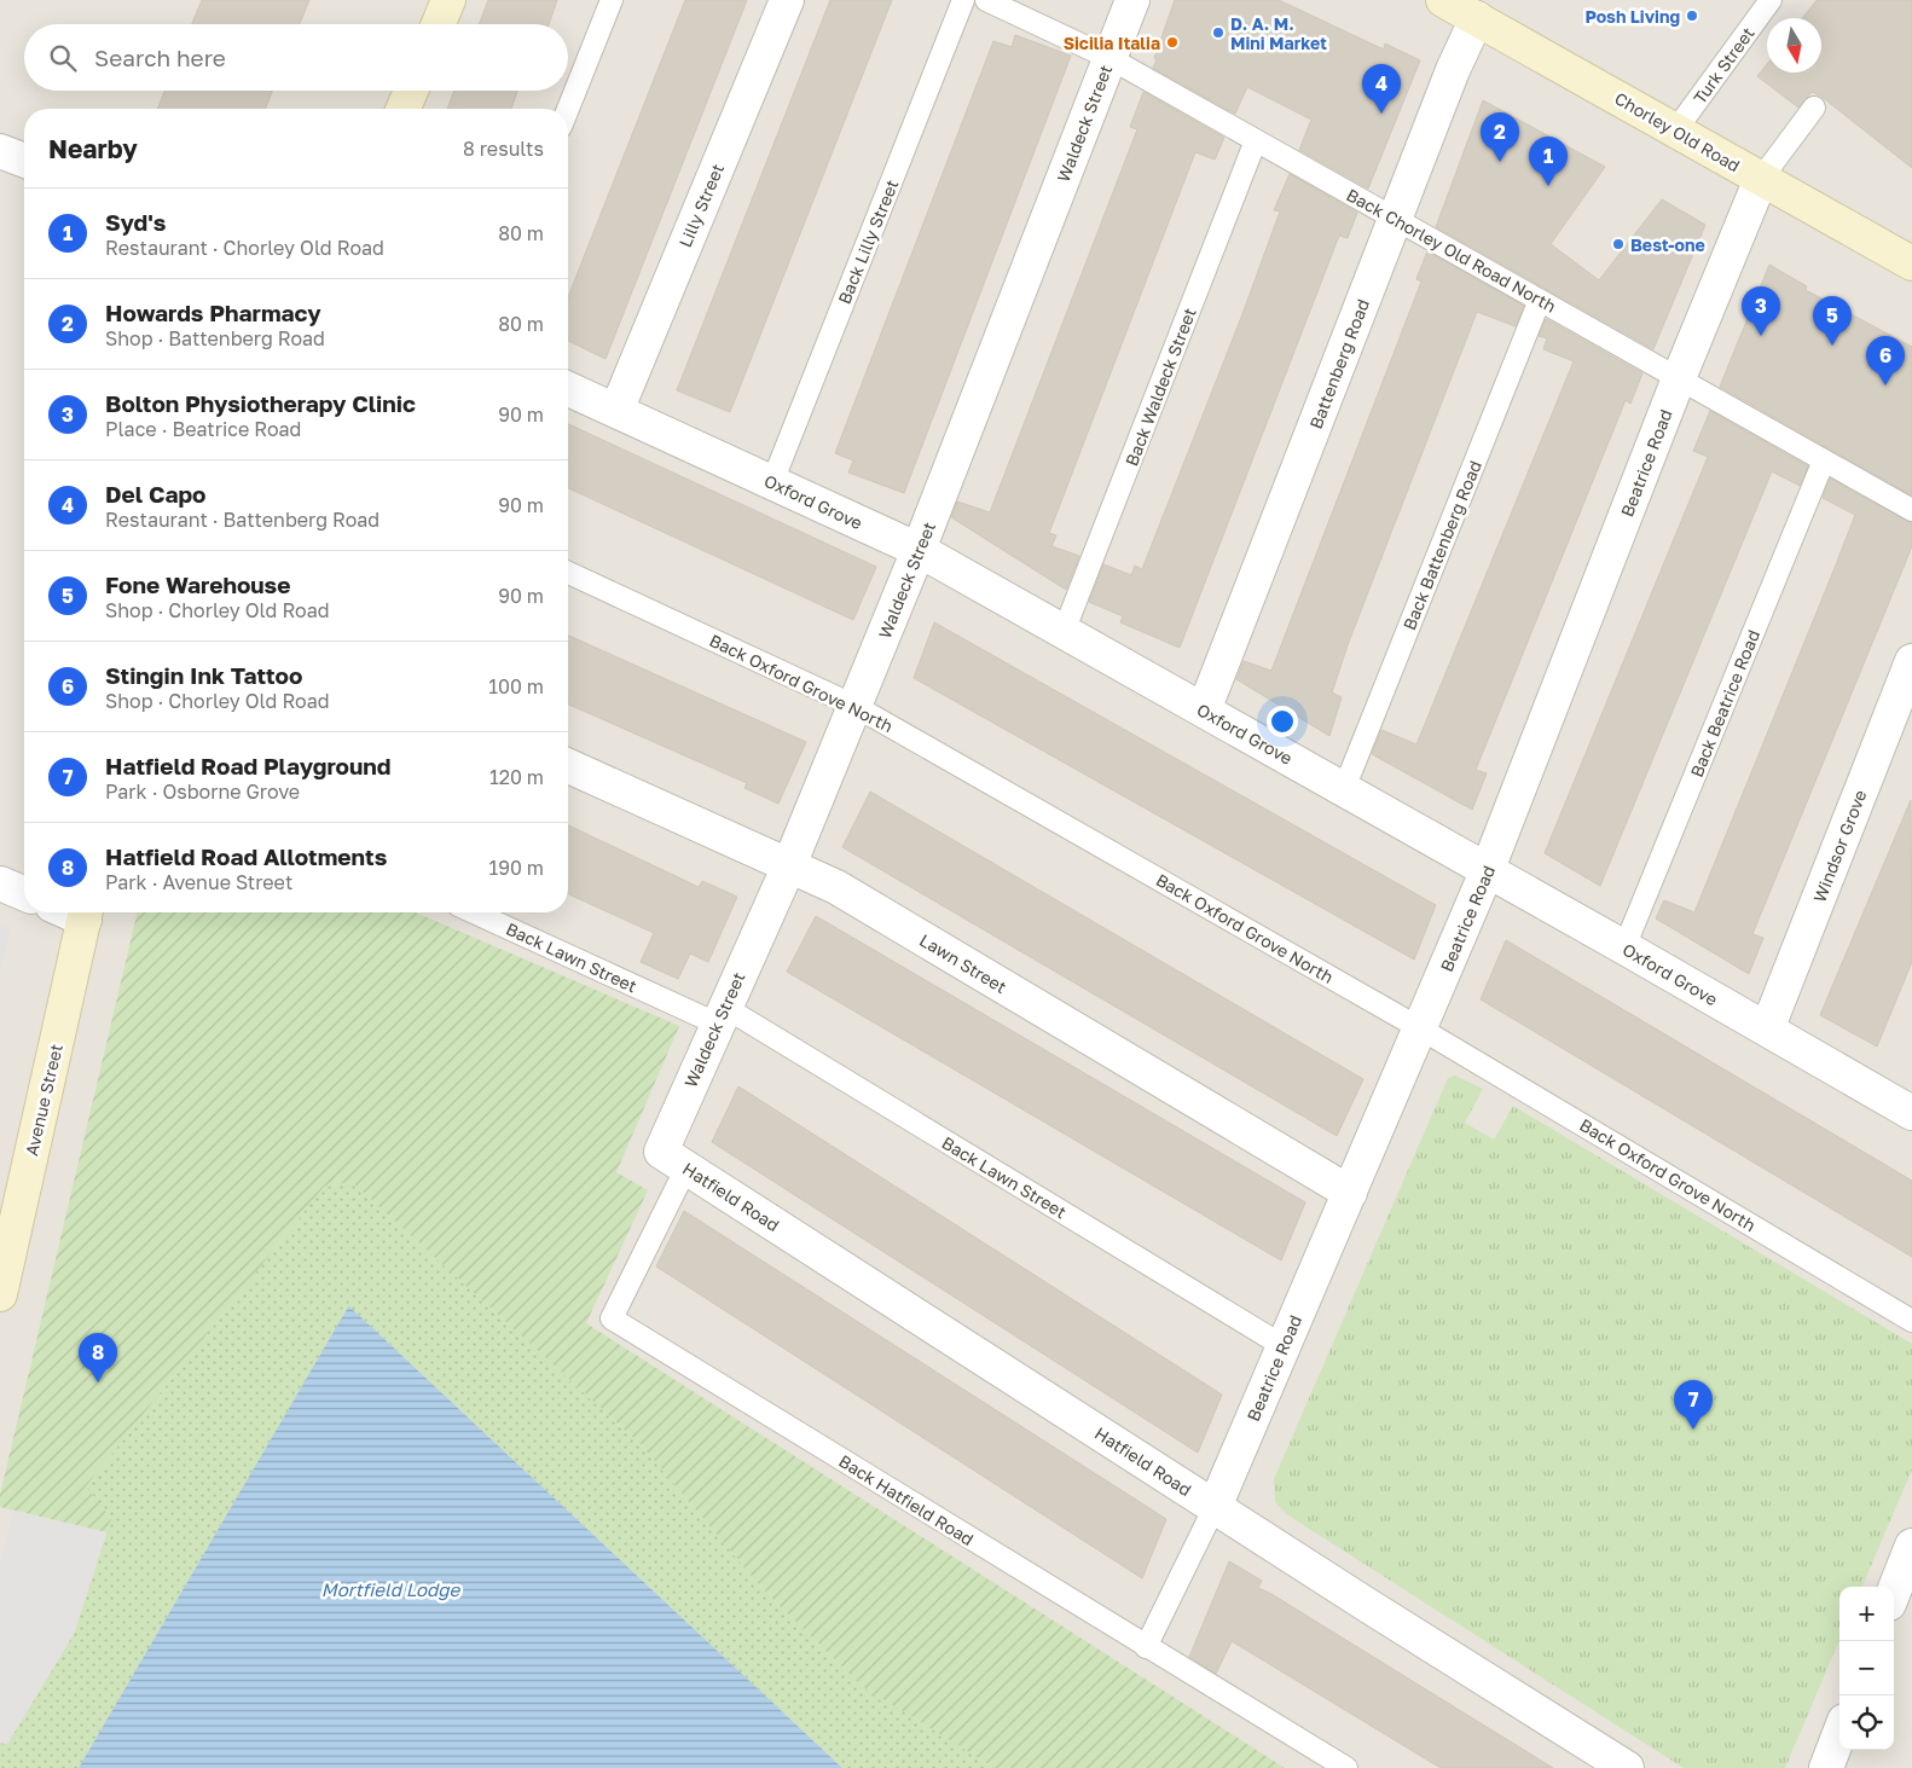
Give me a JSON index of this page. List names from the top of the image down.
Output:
{
  "streets": {
    "main road": ["Chorley Old Road", "Avenue Street"],
    "street": [
      "Waldeck Street",
      "Lilly Street",
      "Battenberg Road",
      "Beatrice Road",
      "Oxford Grove",
      "Windsor Grove",
      "Lawn Street",
      "Hatfield Road"
    ],
    "lane": [
      "Turk Street",
      "Back Lilly Street",
      "Back Chorley Old Road North",
      "Back Waldeck Street",
      "Back Battenberg Road",
      "Back Oxford Grove North",
      "Back Beatrice Road",
      "Back Lawn Street",
      "Back Hatfield Road"
    ]
  },
  "crossings": [
    ["Turk Street", "Chorley Old Road"],
    ["Waldeck Street", "Back Chorley Old Road North"],
    ["Waldeck Street", "Oxford Grove"],
    ["Waldeck Street", "Back Oxford Grove North"],
    ["Waldeck Street", "Back Lawn Street"],
    ["Waldeck Street", "Lawn Street"],
    ["Waldeck Street", "Hatfield Road"],
    ["Waldeck Street", "Back Hatfield Road"],
    ["Chorley Old Road", "Battenberg Road"],
    ["Chorley Old Road", "Beatrice Road"],
    ["Lilly Street", "Oxford Grove"],
    ["Back Lilly Street", "Oxford Grove"],
    ["Back Chorley Old Road North", "Battenberg Road"],
    ["Back Chorley Old Road North", "Back Waldeck Street"],
    ["Back Chorley Old Road North", "Beatrice Road"],
    ["Back Chorley Old Road North", "Back Battenberg Road"],
    ["Back Chorley Old Road North", "Back Beatrice Road"],
    ["Battenberg Road", "Oxford Grove"],
    ["Back Waldeck Street", "Oxford Grove"],
    ["Beatrice Road", "Oxford Grove"],
    ["Beatrice Road", "Back Oxford Grove North"],
    ["Beatrice Road", "Back Lawn Street"],
    ["Beatrice Road", "Lawn Street"],
    ["Beatrice Road", "Hatfield Road"],
    ["Beatrice Road", "Back Hatfield Road"],
    ["Oxford Grove", "Back Battenberg Road"],
    ["Oxford Grove", "Back Beatrice Road"],
    ["Oxford Grove", "Windsor Grove"],
    ["Hatfield Road", "Back Hatfield Road"]
  ],
  "water": ["Mortfield Lodge"],
  "places": [
    "Posh Living",
    "D. A. M. Mini Market",
    "Sicilia Italia",
    "Best-one"
  ],
  "north": "bottom",
  "page": {
    "search": "Search here",
    "pins": [
      "4",
      "2",
      "1",
      "3",
      "5",
      "6",
      "8",
      "7"
    ],
    "heading": ["Nearby", "8 results"],
    "list": [
      {
        "mark": "1",
        "name": "Syd's",
        "note": "Restaurant · Chorley Old Road",
        "value": "80 m"
      },
      {
        "mark": "2",
        "name": "Howards Pharmacy",
        "note": "Shop · Battenberg Road",
        "value": "80 m"
      },
      {
        "mark": "3",
        "name": "Bolton Physiotherapy Clinic",
        "note": "Place · Beatrice Road",
        "value": "90 m"
      },
      {
        "mark": "4",
        "name": "Del Capo",
        "note": "Restaurant · Battenberg Road",
        "value": "90 m"
      },
      {
        "mark": "5",
        "name": "Fone Warehouse",
        "note": "Shop · Chorley Old Road",
        "value": "90 m"
      },
      {
        "mark": "6",
        "name": "Stingin Ink Tattoo",
        "note": "Shop · Chorley Old Road",
        "value": "100 m"
      },
      {
        "mark": "7",
        "name": "Hatfield Road Playground",
        "note": "Park · Osborne Grove",
        "value": "120 m"
      },
      {
        "mark": "8",
        "name": "Hatfield Road Allotments",
        "note": "Park · Avenue Street",
        "value": "190 m"
      }
    ],
    "map_buttons": ["+", "−"]
  }
}
